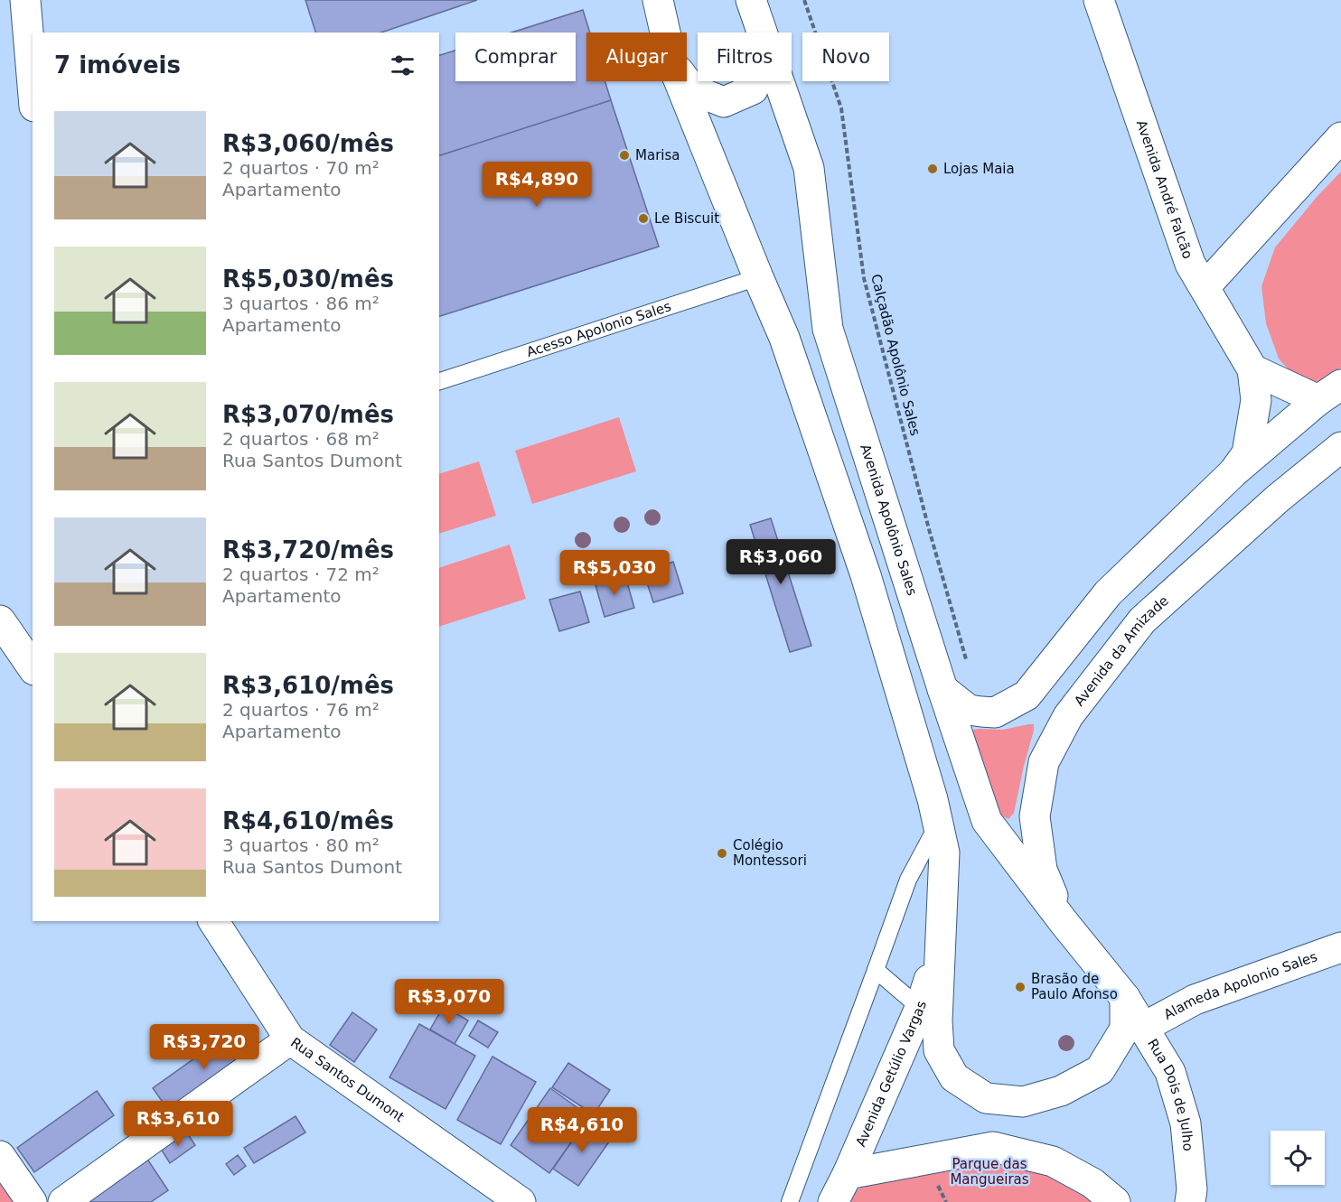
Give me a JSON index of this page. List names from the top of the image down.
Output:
{
  "streets": {
    "street": [
      "Avenida André Falcão",
      "Avenida Apolônio Sales",
      "Avenida da Amizade",
      "Alameda Apolonio Sales",
      "Avenida Getúlio Vargas",
      "Rua Santos Dumont",
      "Rua Dois de Julho"
    ],
    "lane": ["Acesso Apolonio Sales"],
    "path": ["Calçadão Apolônio Sales"]
  },
  "crossings": [
    ["Avenida Apolônio Sales", "Avenida da Amizade"],
    ["Avenida Apolônio Sales", "Rua Dois de Julho"],
    ["Alameda Apolonio Sales", "Rua Dois de Julho"]
  ],
  "parks": ["Parque das Mangueiras"],
  "places": [
    "Marisa",
    "Lojas Maia",
    "Le Biscuit",
    "Colégio Montessori",
    "Brasão de Paulo Afonso"
  ],
  "page": {
    "chip": [
      "Comprar",
      "Alugar",
      "Filtros",
      "Novo"
    ],
    "heading": "7 imóveis",
    "list": [
      {
        "name": "R$3,060/mês",
        "note": "2 quartos · 70 m² · Apartamento"
      },
      {
        "name": "R$5,030/mês",
        "note": "3 quartos · 86 m² · Apartamento"
      },
      {
        "name": "R$3,070/mês",
        "note": "2 quartos · 68 m² · Rua Santos Dumont"
      },
      {
        "name": "R$3,720/mês",
        "note": "2 quartos · 72 m² · Apartamento"
      },
      {
        "name": "R$3,610/mês",
        "note": "2 quartos · 76 m² · Apartamento"
      },
      {
        "name": "R$4,610/mês",
        "note": "3 quartos · 80 m² · Rua Santos Dumont"
      }
    ],
    "price": [
      "R$4,890",
      "R$3,060",
      "R$5,030",
      "R$3,070",
      "R$3,720",
      "R$3,610",
      "R$4,610"
    ]
  }
}
